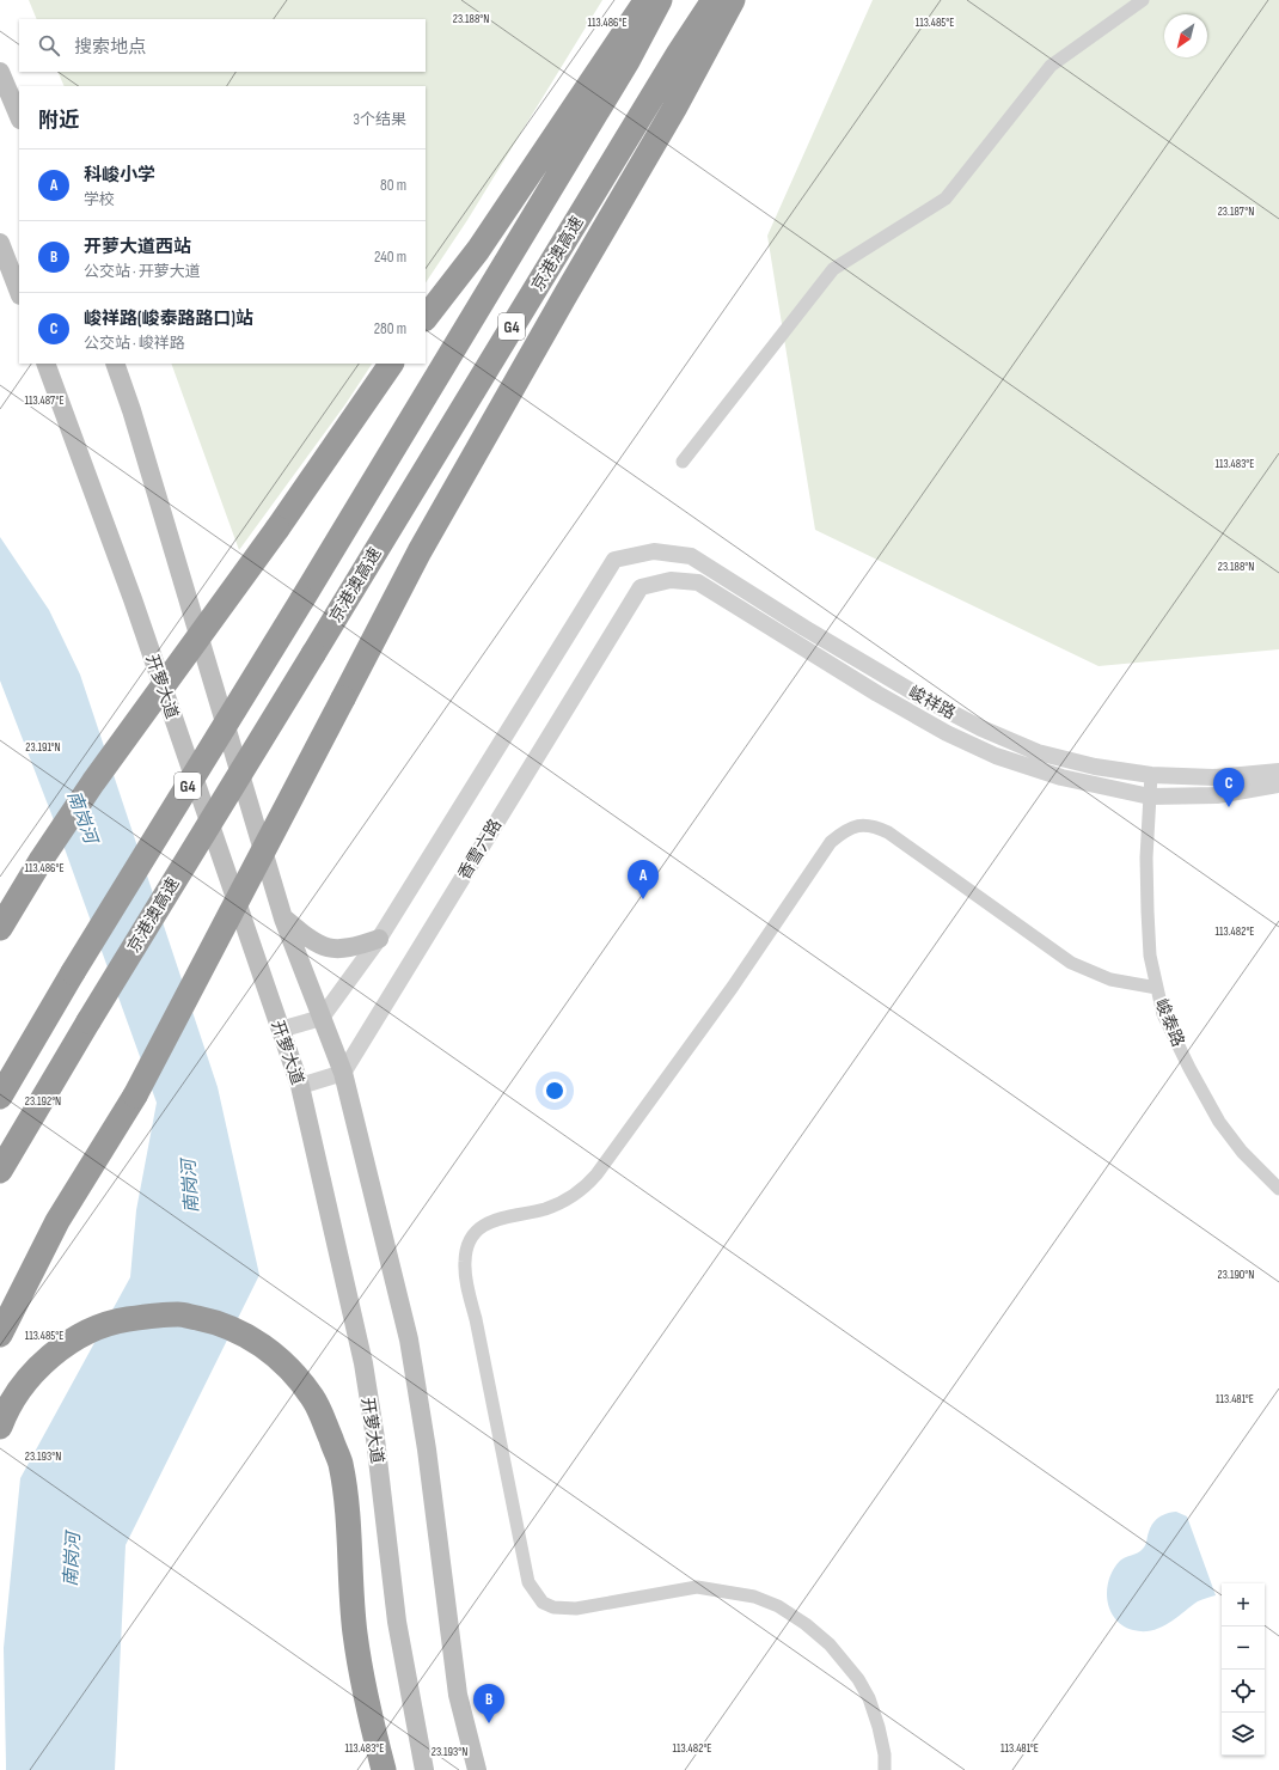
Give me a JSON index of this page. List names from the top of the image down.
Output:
{
  "streets": {
    "highway": ["京港澳高速", "G4"],
    "main road": ["开萝大道"],
    "street": ["峻祥路", "香雪六路", "峻泰路"]
  },
  "crossings": [
    ["峻祥路", "香雪六路"],
    ["峻祥路", "峻泰路"]
  ],
  "water": ["南岗河"],
  "north": "bottom left",
  "page": {
    "search": "搜索地点",
    "heading": ["附近", "3个结果"],
    "list": [
      {
        "mark": "A",
        "name": "科峻小学",
        "note": "学校",
        "value": "80 m"
      },
      {
        "mark": "B",
        "name": "开萝大道西站",
        "note": "公交站 · 开萝大道",
        "value": "240 m"
      },
      {
        "mark": "C",
        "name": "峻祥路(峻泰路路口)站",
        "note": "公交站 · 峻祥路",
        "value": "280 m"
      }
    ],
    "pins": ["C", "A", "B"],
    "map_buttons": ["+", "−"]
  },
  "coordinates": [
    "23.188°N",
    "113.486°E",
    "113.485°E",
    "23.187°N",
    "113.487°E",
    "113.483°E",
    "23.191°N",
    "113.482°E",
    "23.192°N",
    "23.190°N",
    "113.481°E",
    "23.193°N"
  ]
}
